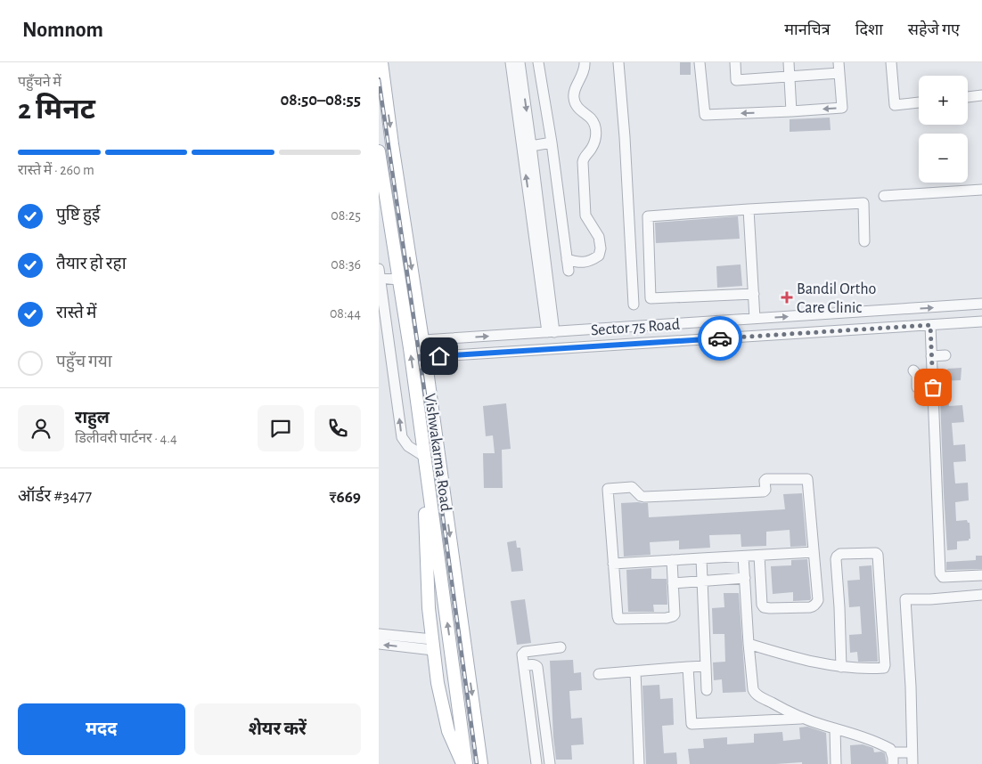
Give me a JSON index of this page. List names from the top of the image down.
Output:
{
  "streets": {
    "main road": ["Vishwakarma Road"],
    "street": ["Sector 75 Road"]
  },
  "crossings": [
    ["Sector 75 Road", "Vishwakarma Road"]
  ],
  "places": {
    "health": ["Bandil Ortho Care Clinic"]
  },
  "page": {
    "header": "Nomnom",
    "nav": ["मानचित्र", "दिशा", "सहेजे गए"],
    "heading": ["2 मिनट", "पहुँचने में", "08:50–08:55"],
    "panel": [
      "राहुल",
      "डिलीवरी पार्टनर · 4.4",
      "ऑर्डर #3477",
      "₹669"
    ],
    "map_buttons": ["+", "−"],
    "bar": "रास्ते में · 260 m",
    "list": [
      ["पुष्टि हुई", "08:25"],
      ["तैयार हो रहा", "08:36"],
      ["रास्ते में", "08:44"],
      "पहुँच गया"
    ],
    "buttons": ["मदद", "शेयर करें"]
  }
}
